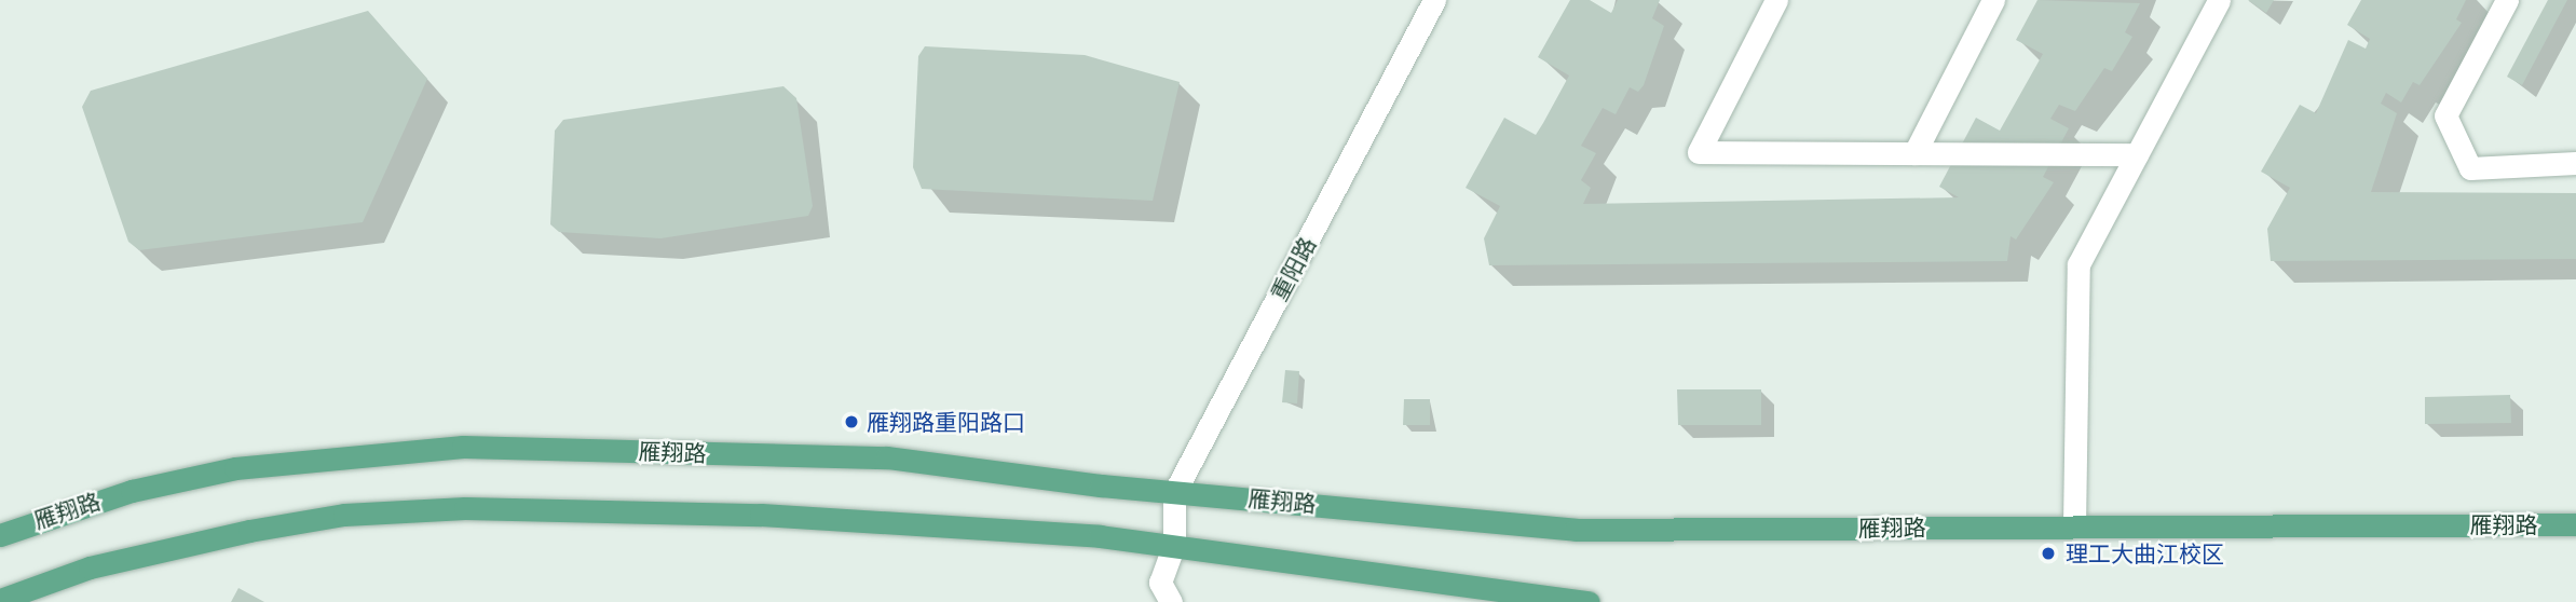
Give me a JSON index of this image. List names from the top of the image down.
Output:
{
  "streets": {
    "main road": ["雁翔路"],
    "street": ["重阳路"]
  },
  "crossings": [
    ["重阳路", "雁翔路"]
  ],
  "places": ["雁翔路重阳路口", "理工大曲江校区"]
}
